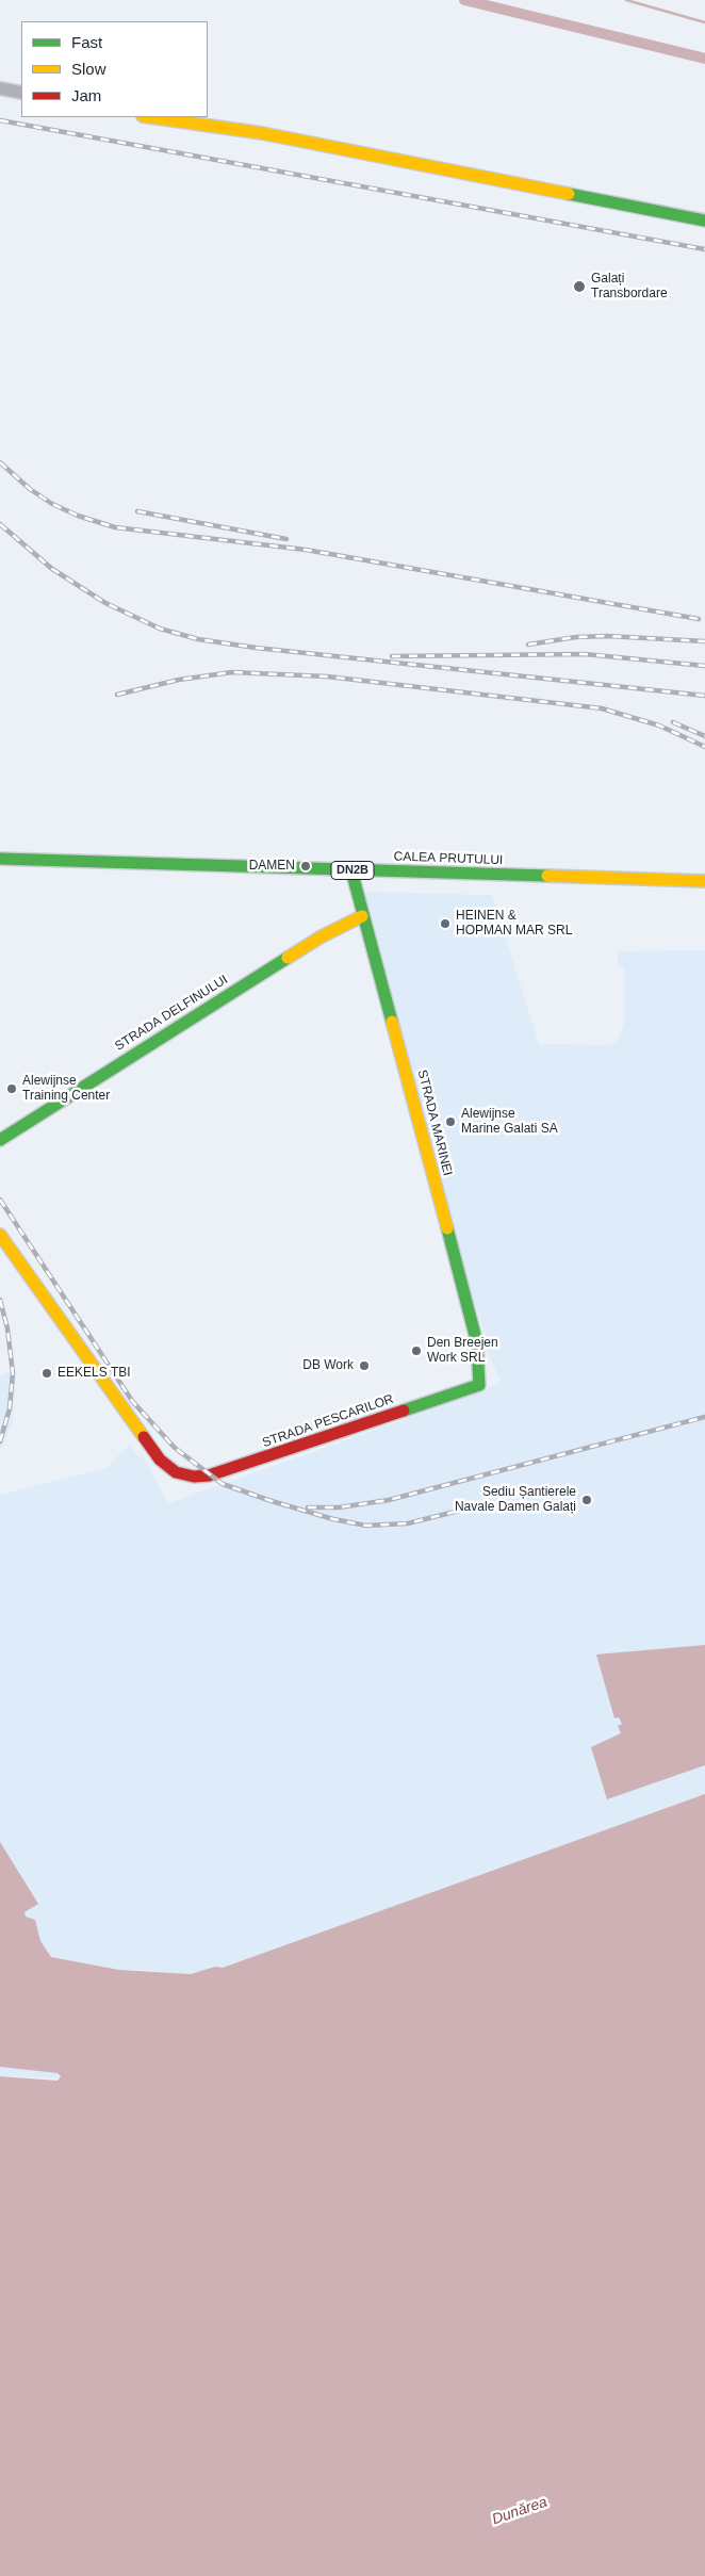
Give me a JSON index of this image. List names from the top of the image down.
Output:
{
  "streets": {
    "main road": [
      "CALEA PRUTULUI",
      "DN2B",
      "STRADA DELFINULUI",
      "STRADA MARINEI",
      "STRADA PESCARILOR"
    ]
  },
  "crossings": [
    ["CALEA PRUTULUI", "STRADA MARINEI"],
    ["STRADA DELFINULUI", "STRADA MARINEI"],
    ["STRADA MARINEI", "STRADA PESCARILOR"]
  ],
  "water": ["Dunărea"],
  "places": [
    "Galați Transbordare",
    "DAMEN",
    "HEINEN & HOPMAN MAR SRL",
    "Alewijnse Training Center",
    "Alewijnse Marine Galati SA",
    "Den Breejen Work SRL",
    "DB Work",
    "EEKELS TBI",
    "Sediu Șantierele Navale Damen Galați"
  ],
  "legend": ["Fast", "Slow", "Jam"]
}
